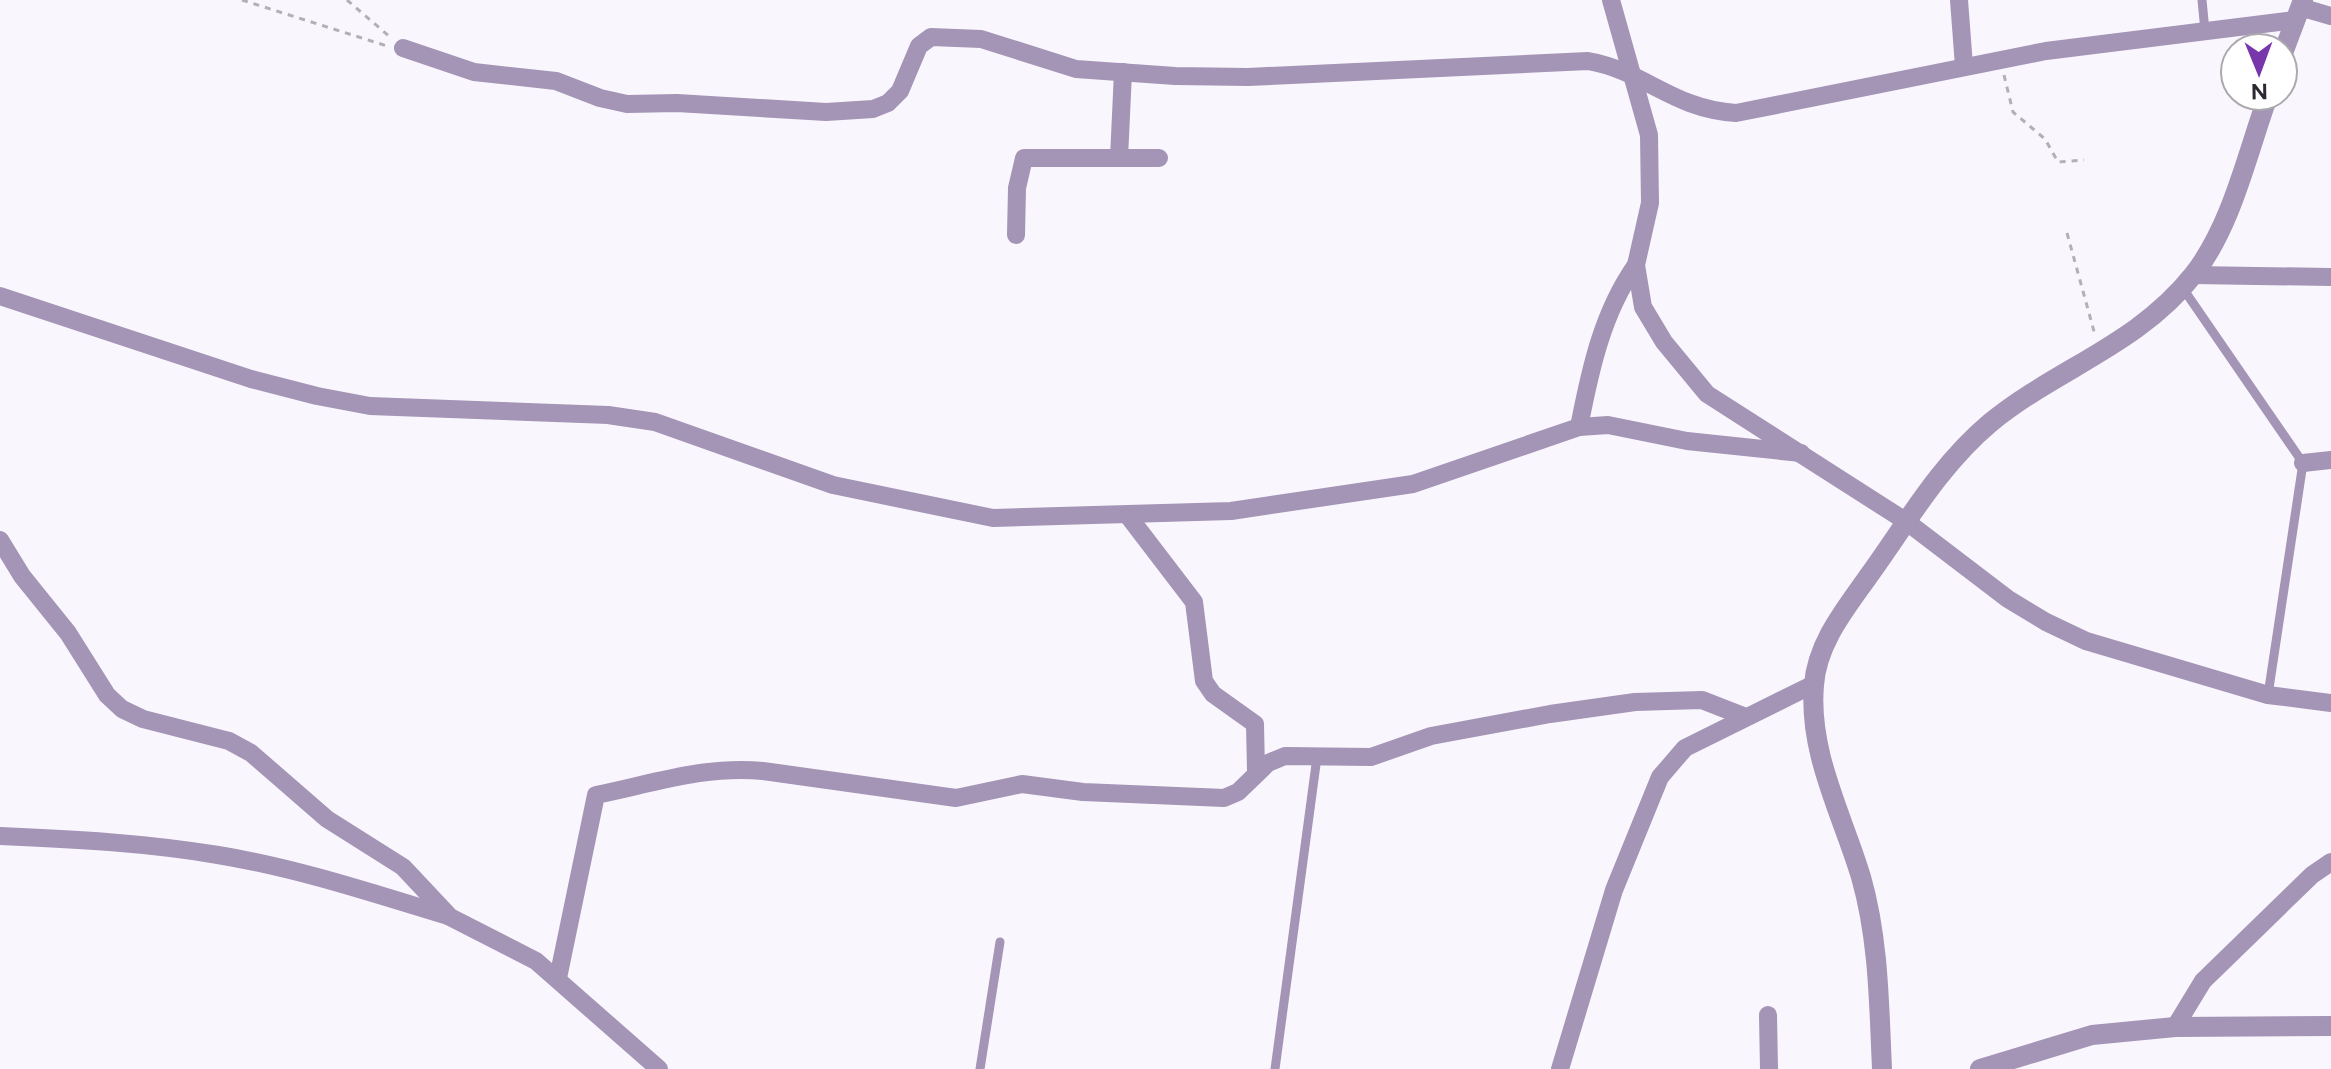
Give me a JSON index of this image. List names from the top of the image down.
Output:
{
  "north": "bottom"
}
